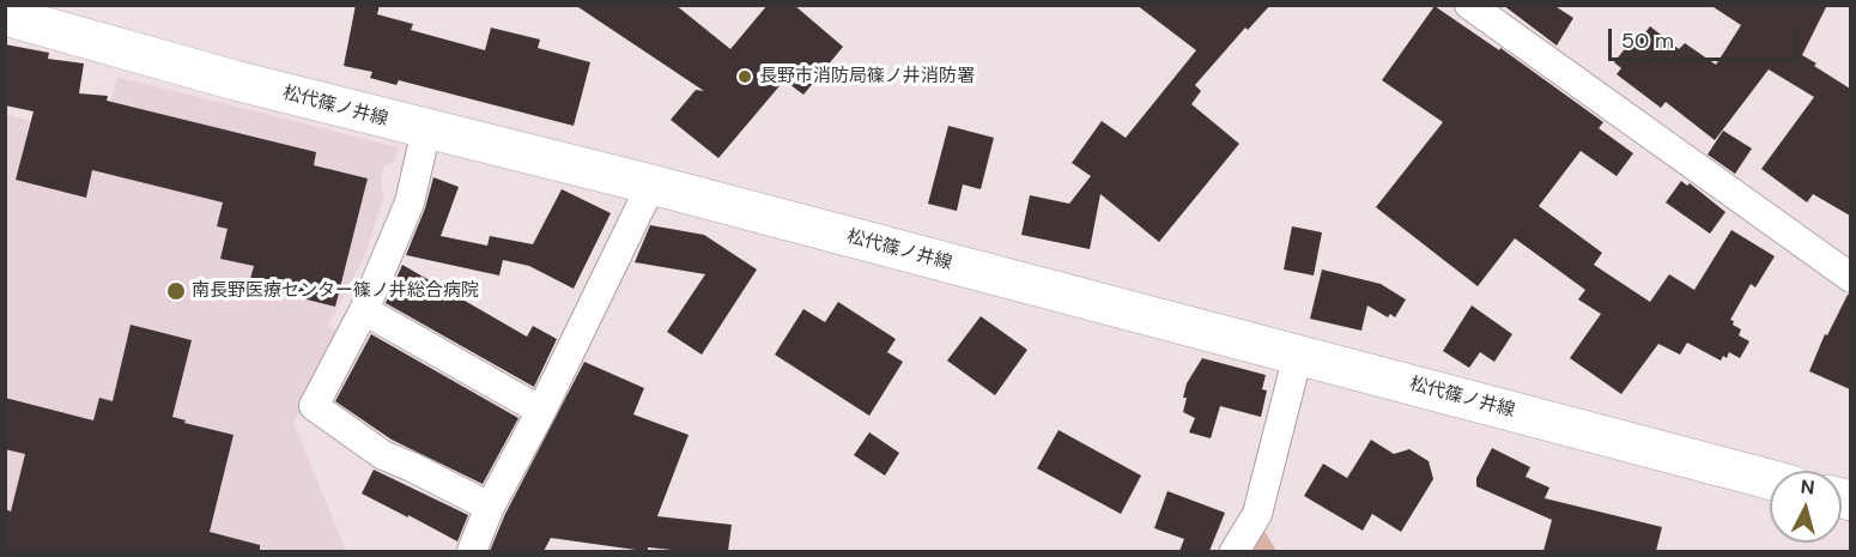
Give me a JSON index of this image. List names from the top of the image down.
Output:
{
  "streets": {
    "main road": ["松代篠ノ井線"]
  },
  "places": ["長野市消防局篠ノ井消防署", "南長野医療センター篠ノ井総合病院"],
  "scale_bar": "50 m",
  "north": "top"
}
